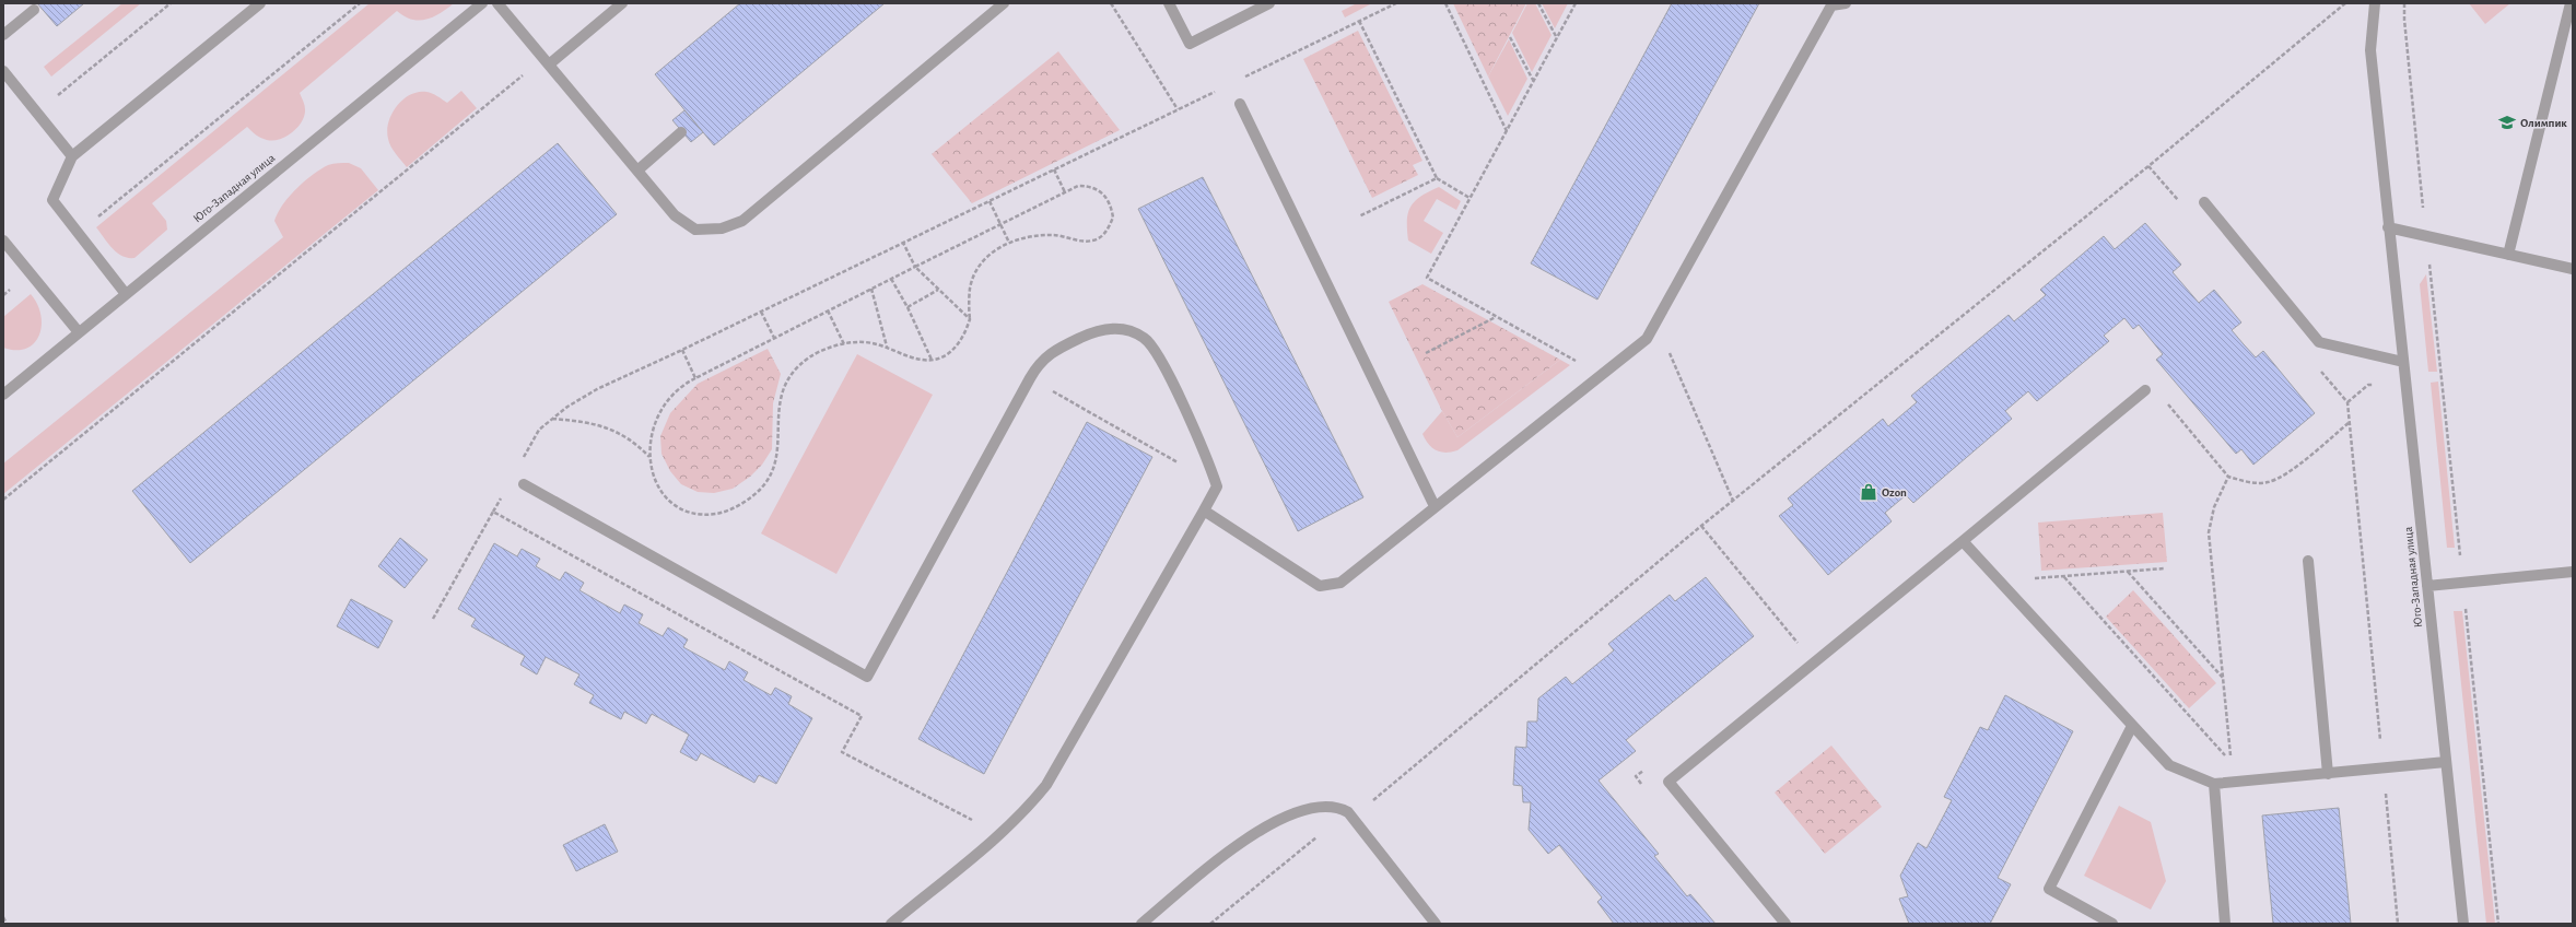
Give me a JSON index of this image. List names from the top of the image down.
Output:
{
  "streets": {
    "street": ["Юго-Западная улица"]
  },
  "places": {
    "school or university": ["Олимпик"],
    "shop": ["Ozon"]
  }
}
